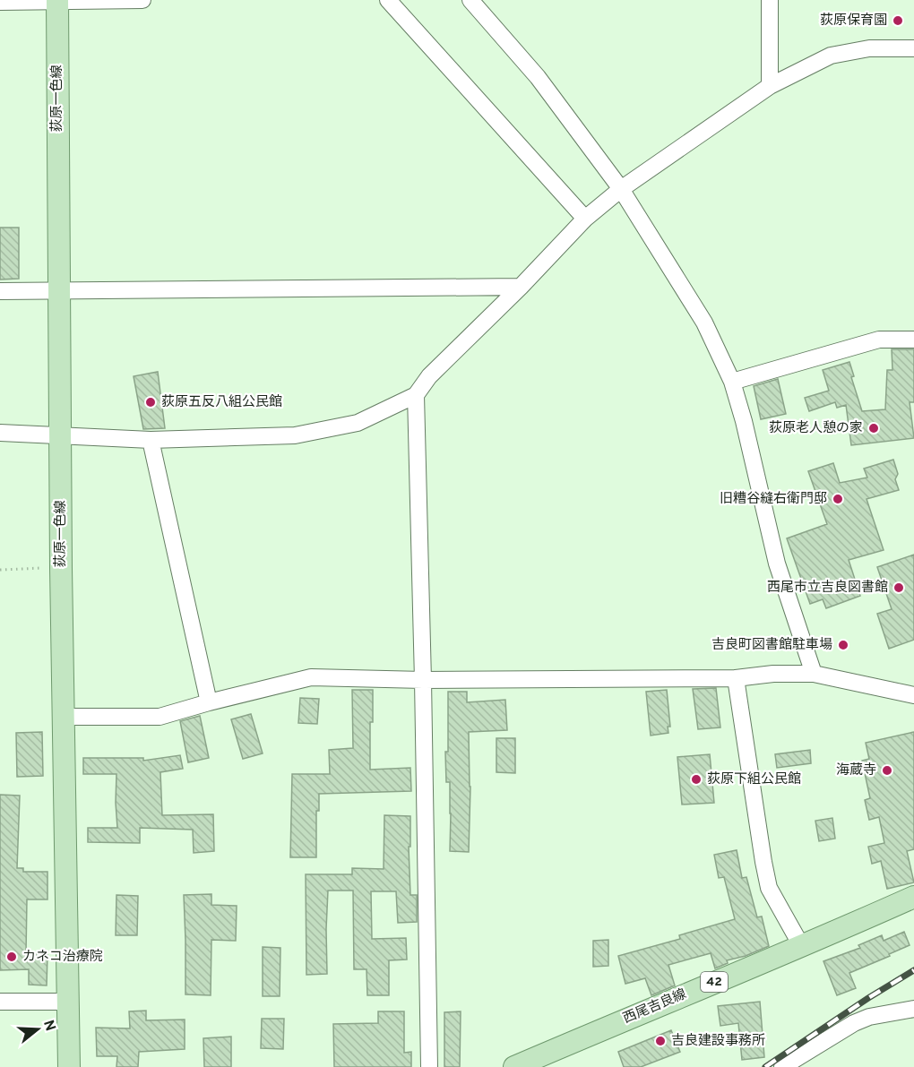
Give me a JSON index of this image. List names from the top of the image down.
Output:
{
  "streets": {
    "main road": ["荻原一色線", "42", "西尾吉良線"]
  },
  "places": [
    "荻原保育園",
    "荻原五反八組公民館",
    "荻原老人憩の家",
    "旧糟谷縫右衛門邸",
    "西尾市立吉良図書館",
    "吉良町図書館駐車場",
    "海蔵寺",
    "荻原下組公民館",
    "カネコ治療院",
    "吉良建設事務所"
  ],
  "north": "right"
}
